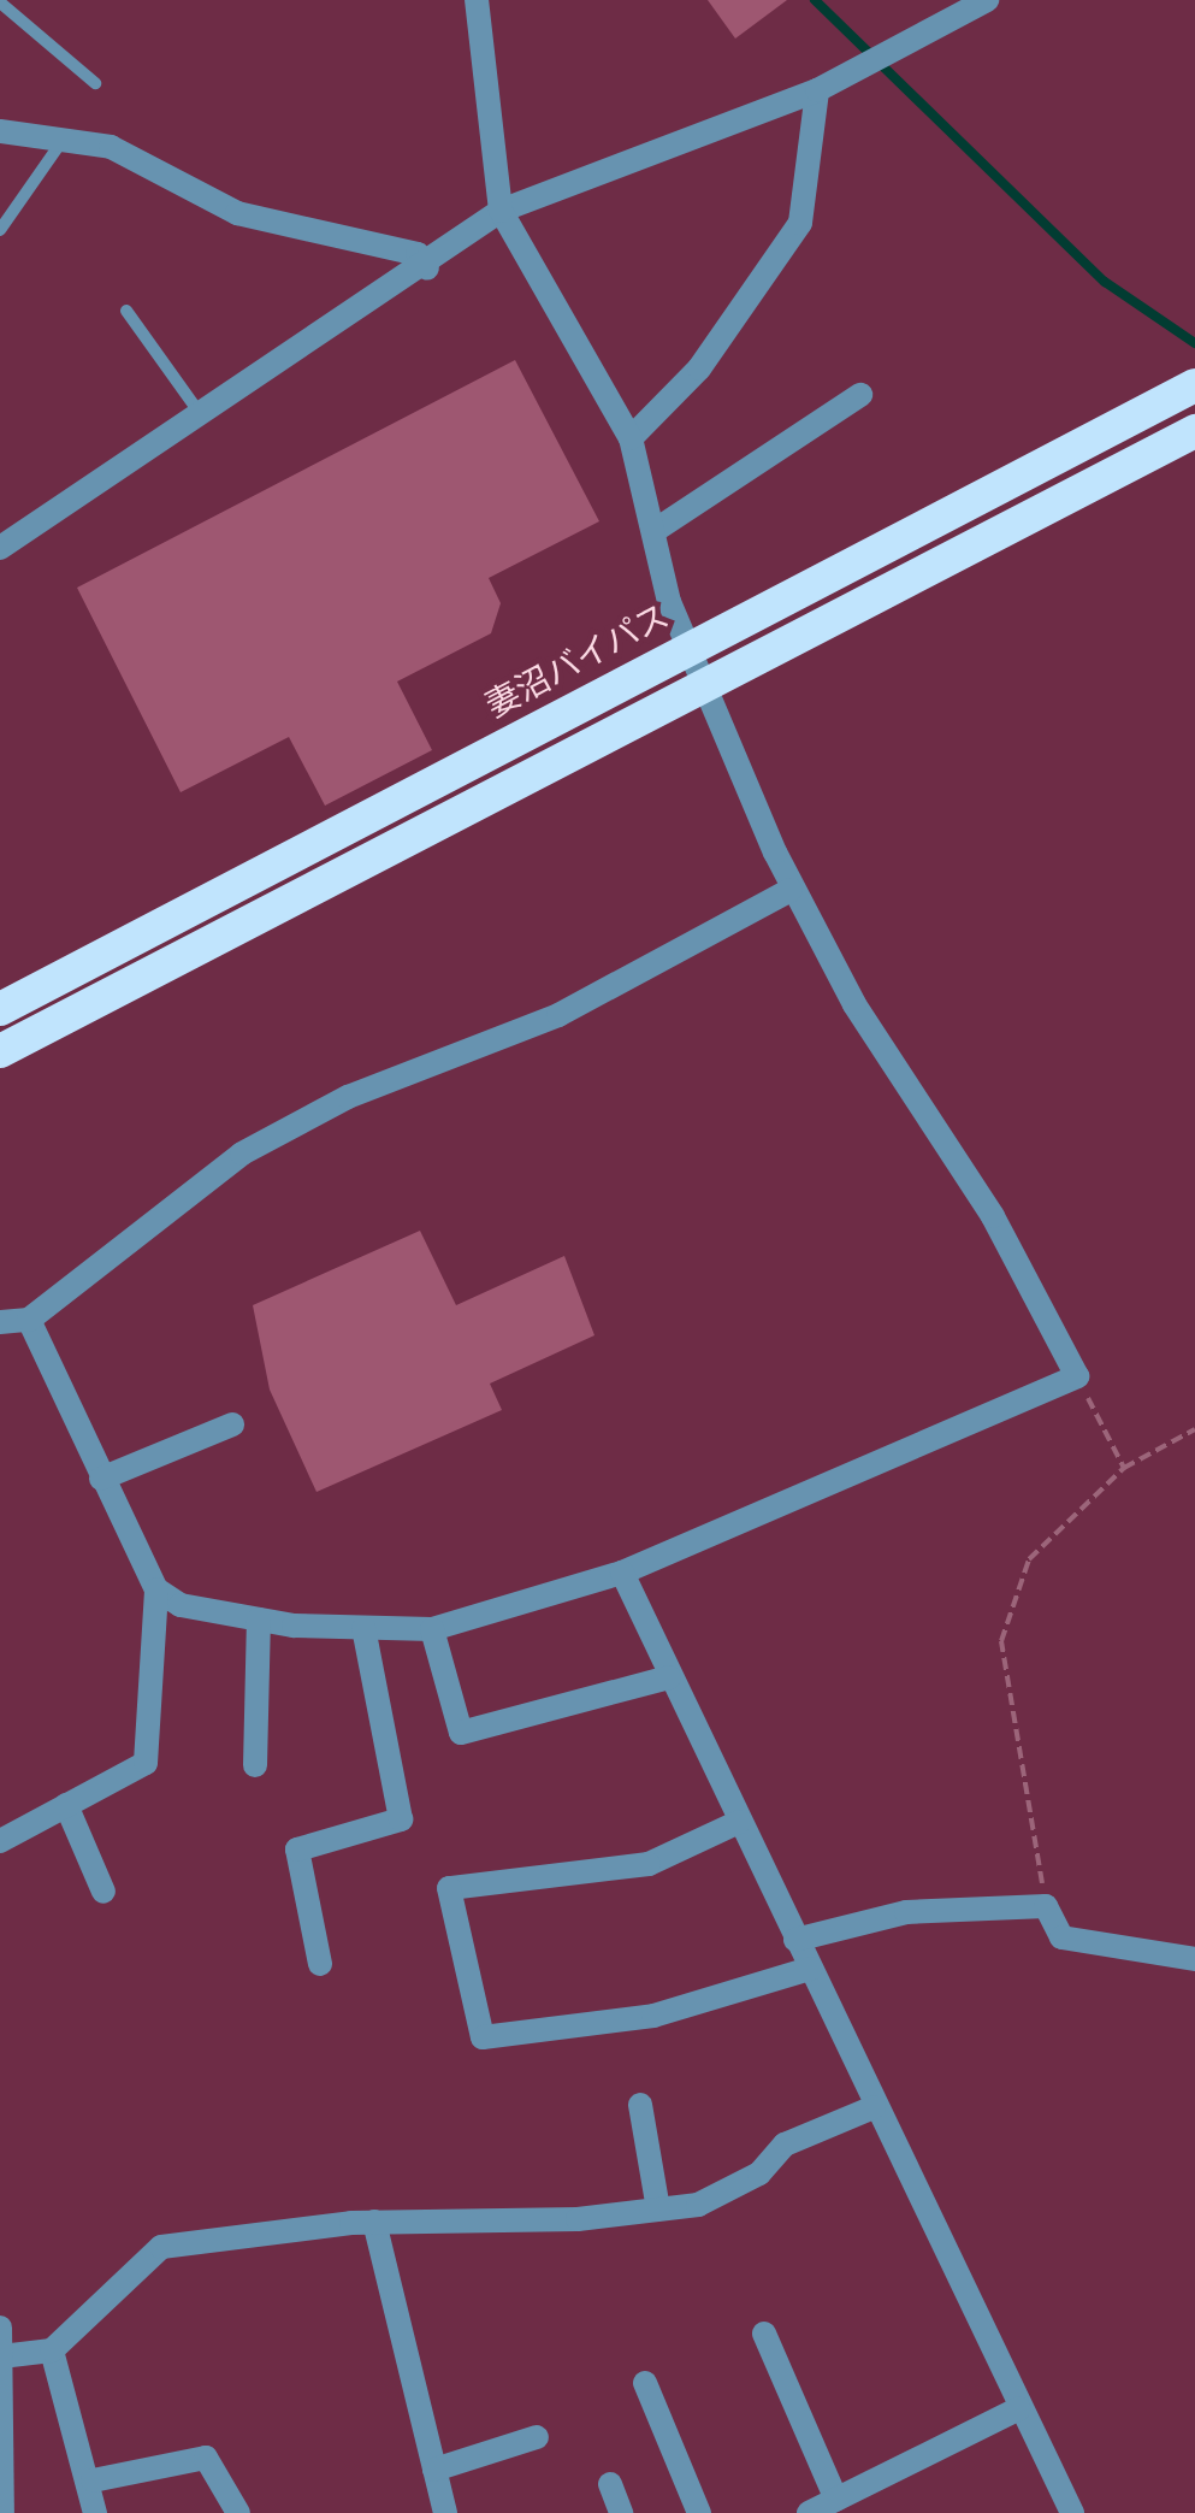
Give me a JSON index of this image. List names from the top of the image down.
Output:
{
  "streets": {
    "highway": ["妻沼バイパス"]
  }
}
